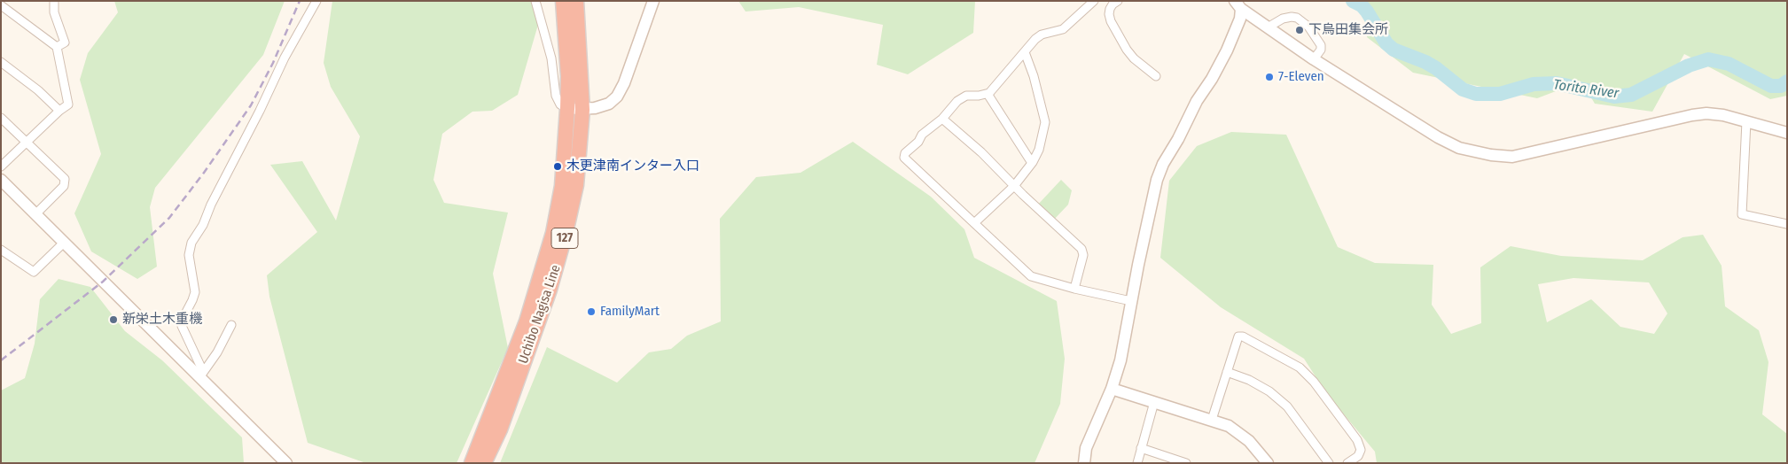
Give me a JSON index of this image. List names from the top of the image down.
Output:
{
  "streets": {
    "highway": ["127", "Uchibo Nagisa Line"]
  },
  "water": ["Torita River"],
  "places": [
    "下烏田集会所",
    "7-Eleven",
    "木更津南インター入口",
    "FamilyMart",
    "新栄土木重機"
  ]
}
